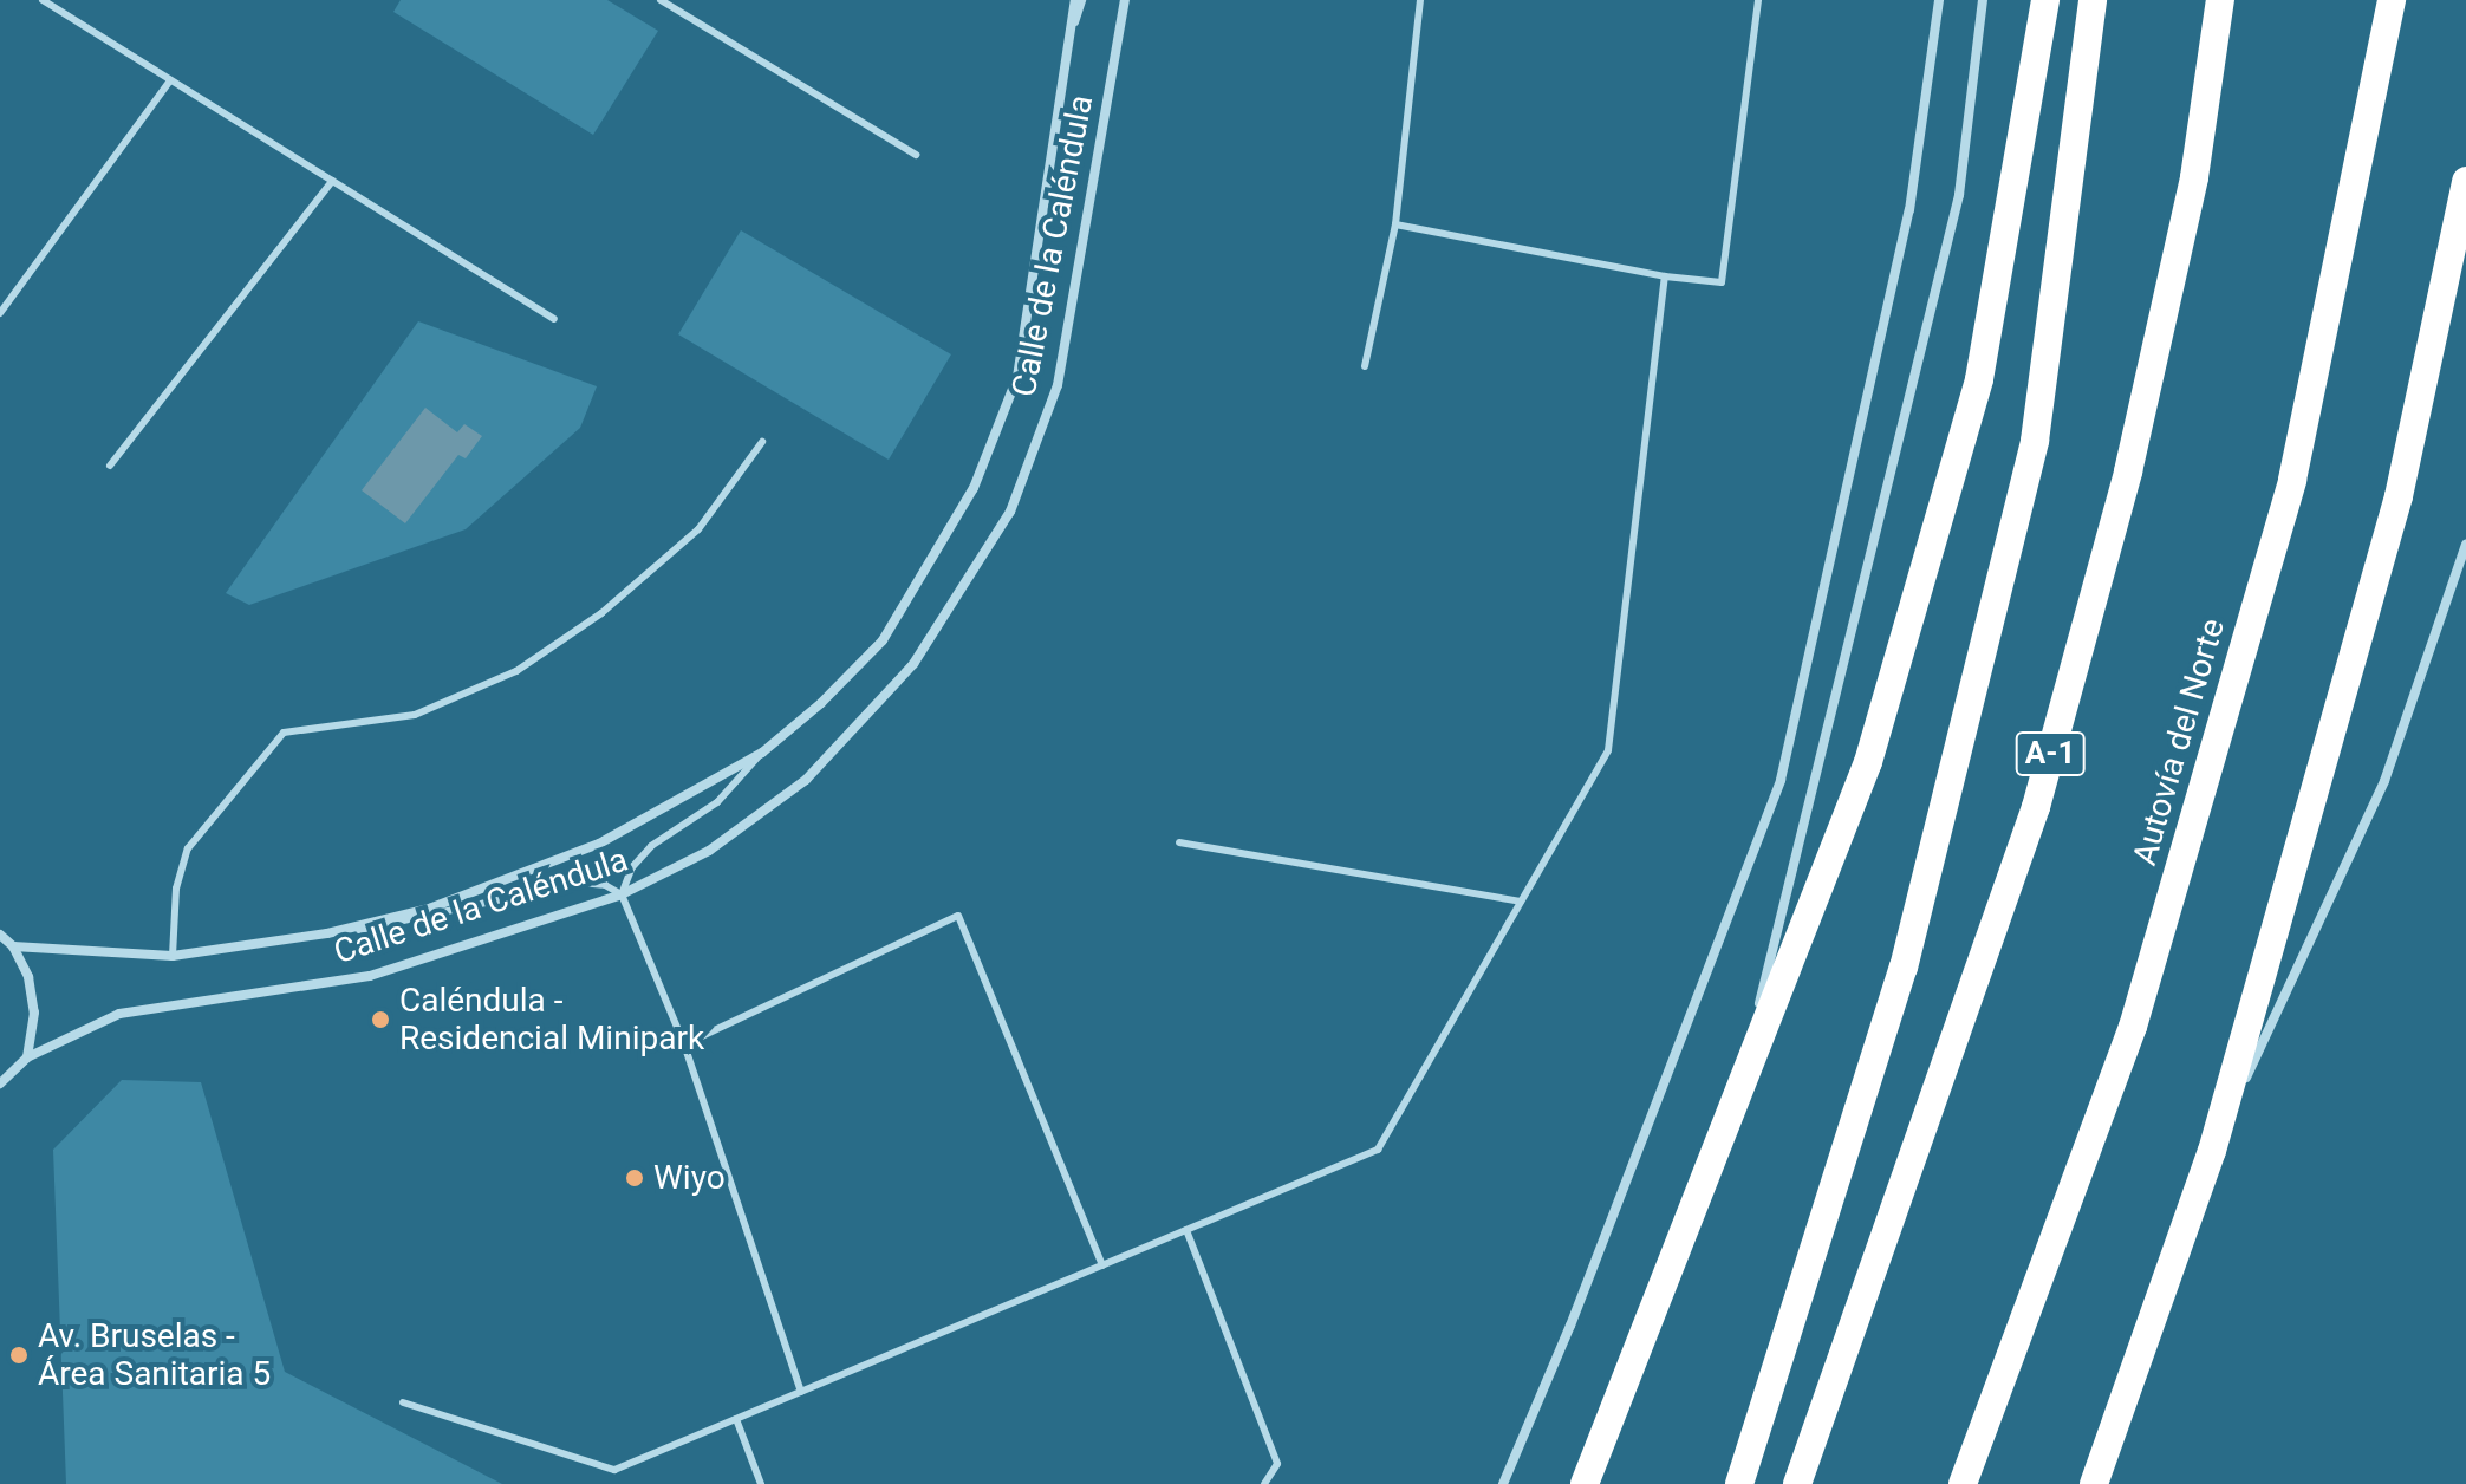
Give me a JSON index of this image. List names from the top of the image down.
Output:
{
  "streets": {
    "highway": ["Autovía del Norte", "A-1"],
    "street": ["Calle de la Caléndula"]
  },
  "places": ["Caléndula - Residencial Minipark", "Wiyo", "Av. Bruselas - Área Sanitaria 5"]
}
